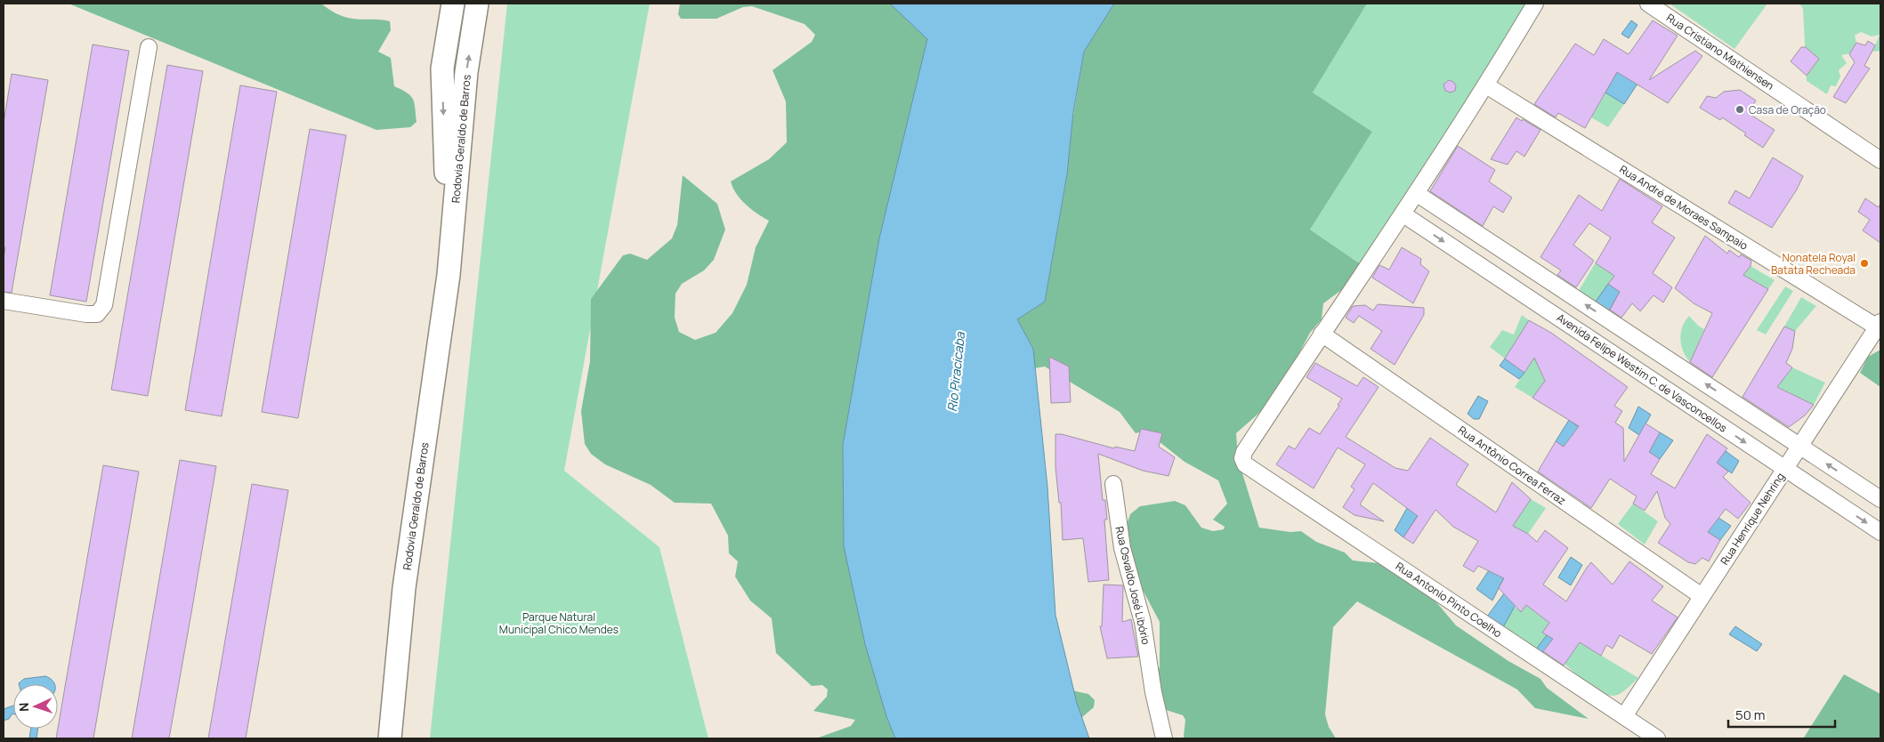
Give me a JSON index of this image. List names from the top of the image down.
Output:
{
  "streets": {
    "highway": ["Rodovia Geraldo de Barros"],
    "street": [
      "Rua Cristiano Mathiensen",
      "Rua André de Moraes Sampaio",
      "Avenida Felipe Westim C. de Vasconcellos",
      "Rua Antônio Correa Ferraz",
      "Rua Henrique Nehring",
      "Rua Osvaldo José Libório",
      "Rua Antonio Pinto Coelho"
    ]
  },
  "crossings": [
    ["Rua André de Moraes Sampaio", "Rua Henrique Nehring"],
    ["Avenida Felipe Westim C. de Vasconcellos", "Rua Henrique Nehring"],
    ["Rua Antônio Correa Ferraz", "Rua Henrique Nehring"],
    ["Rua Antônio Correa Ferraz", "Rua Antonio Pinto Coelho"],
    ["Rua Henrique Nehring", "Rua Antonio Pinto Coelho"]
  ],
  "water": ["Rio Piracicaba"],
  "parks": ["Parque Natural Municipal Chico Mendes"],
  "places": ["Casa de Oração", "Nonatela Royal Batata Recheada"],
  "scale_bar": "50 m",
  "north": "left"
}
